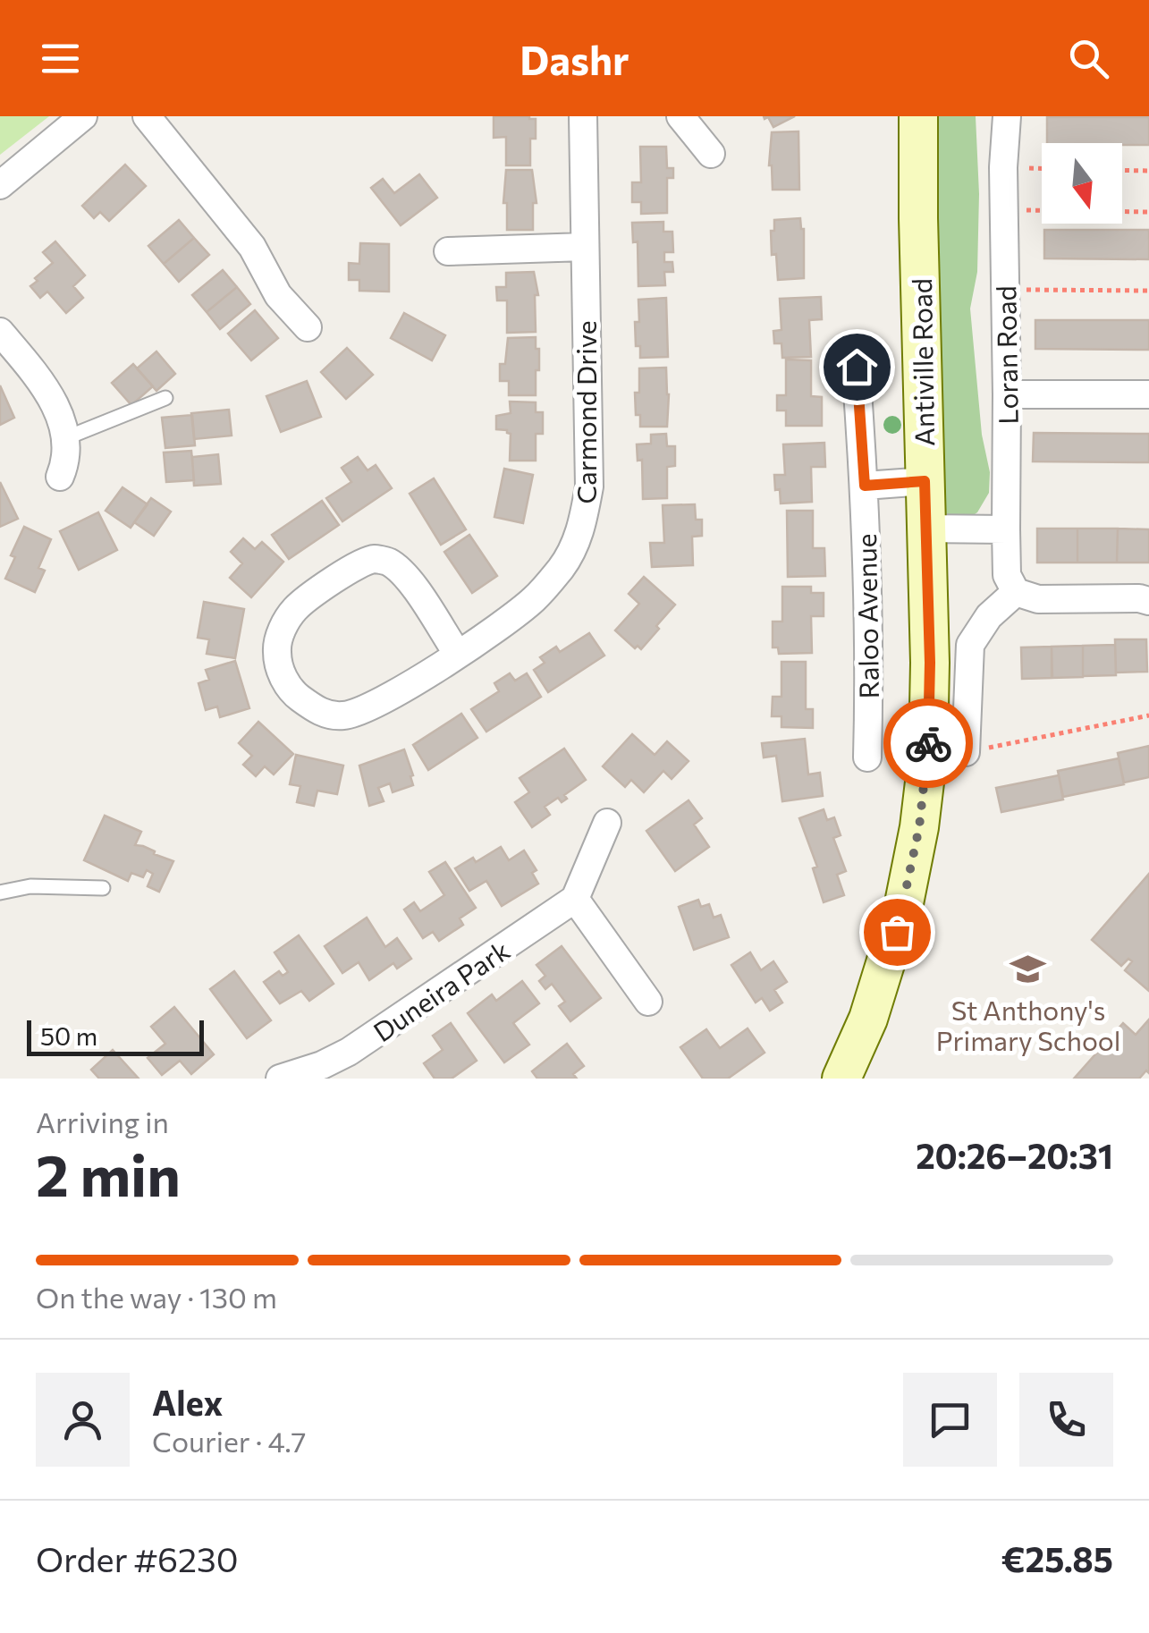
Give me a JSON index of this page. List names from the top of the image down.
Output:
{
  "streets": {
    "street": [
      "Loran Road",
      "Antiville Road",
      "Carmond Drive",
      "Raloo Avenue",
      "Duneira Park"
    ]
  },
  "places": {
    "school or university": ["St Anthony's Primary School"]
  },
  "scale_bar": "50 m",
  "north": "bottom",
  "page": {
    "header": "Dashr",
    "scale": "50 m",
    "heading": ["2 min", "Arriving in", "20:26–20:31"],
    "panel": [
      "Alex",
      "Courier · 4.7",
      "Order #6230",
      "€25.85"
    ],
    "bar": "On the way · 130 m"
  }
}
